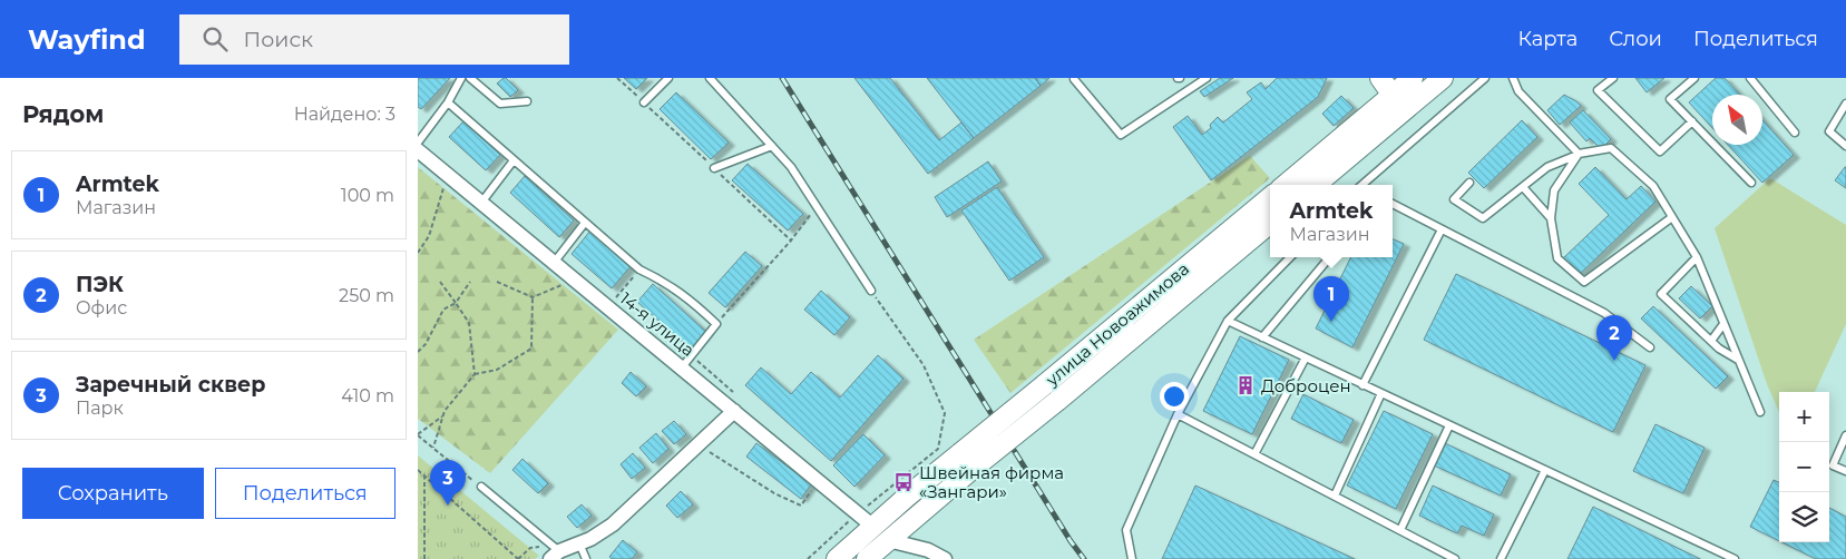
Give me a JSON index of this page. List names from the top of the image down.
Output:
{
  "streets": {
    "main road": ["улица Новоажимова"],
    "street": ["14-я улица"]
  },
  "places": {
    "building": ["Доброцен"],
    "bus stop": ["Швейная фирма «Зангари»"]
  },
  "north": "top left",
  "page": {
    "header": "Wayfind",
    "search": "Поиск",
    "nav": ["Карта", "Слои", "Поделиться"],
    "heading": ["Рядом", "Найдено: 3"],
    "list": [
      {
        "mark": "1",
        "name": "Armtek",
        "note": "Магазин",
        "value": "100 m"
      },
      {
        "mark": "2",
        "name": "ПЭК",
        "note": "Офис",
        "value": "250 m"
      },
      {
        "mark": "3",
        "name": "Заречный сквер",
        "note": "Парк",
        "value": "410 m"
      }
    ],
    "popup": ["Armtek", "Магазин"],
    "pins": ["1", "2", "3"],
    "map_buttons": ["+", "−"],
    "buttons": ["Сохранить", "Поделиться"]
  }
}
